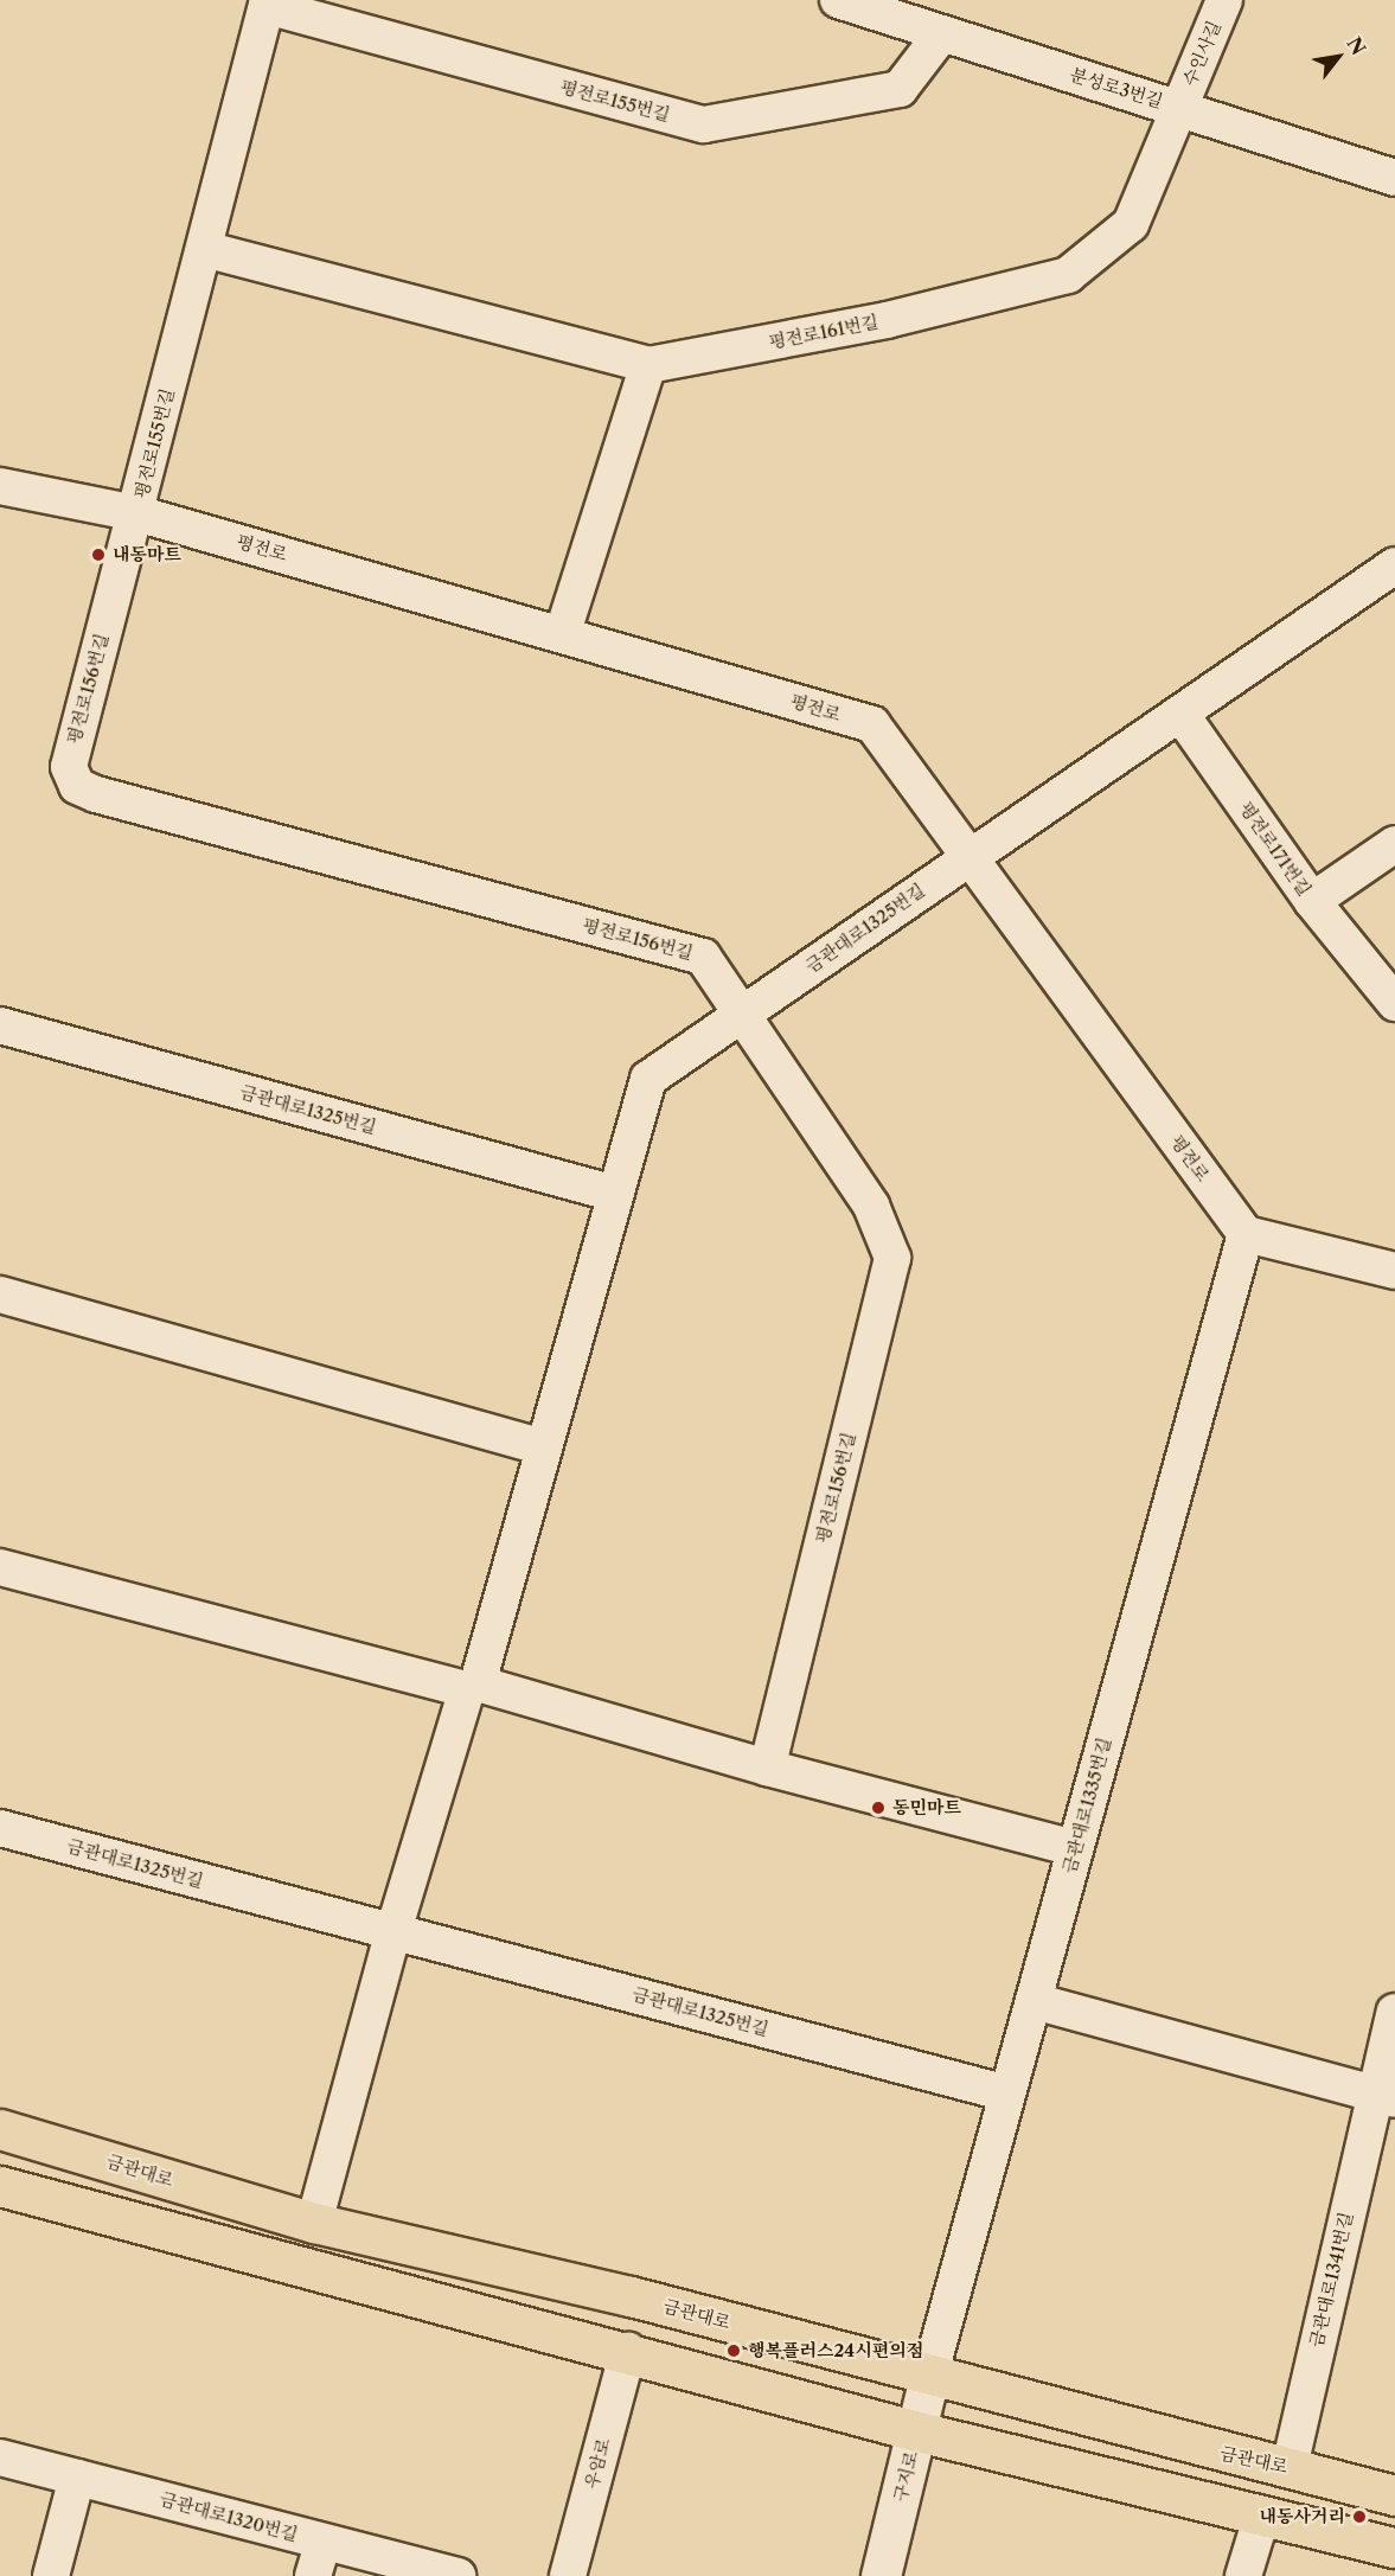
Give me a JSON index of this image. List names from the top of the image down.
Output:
{
  "streets": {
    "main road": ["금관대로", "구지로"],
    "street": [
      "수인사길",
      "분성로3번길",
      "평전로155번길",
      "평전로161번길",
      "평전로",
      "평전로156번길",
      "평전로171번길",
      "금관대로1325번길",
      "금관대로1335번길",
      "금관대로1341번길",
      "우암로",
      "금관대로1320번길"
    ]
  },
  "crossings": [
    ["수인사길", "분성로3번길"],
    ["수인사길", "평전로161번길"],
    ["분성로3번길", "평전로155번길"],
    ["분성로3번길", "평전로161번길"],
    ["평전로155번길", "평전로"],
    ["평전로155번길", "평전로156번길"],
    ["평전로", "평전로156번길"],
    ["평전로", "금관대로1325번길"],
    ["평전로", "금관대로1335번길"],
    ["평전로156번길", "금관대로1325번길"],
    ["금관대로1325번길", "금관대로1335번길"],
    ["금관대로1325번길", "금관대로"],
    ["금관대로1335번길", "금관대로"],
    ["금관대로1335번길", "구지로"],
    ["금관대로", "금관대로1341번길"],
    ["금관대로", "구지로"]
  ],
  "places": [
    "내동마트",
    "동민마트",
    "행복플러스24시편의점",
    "내동사거리"
  ],
  "north": "top right"
}
